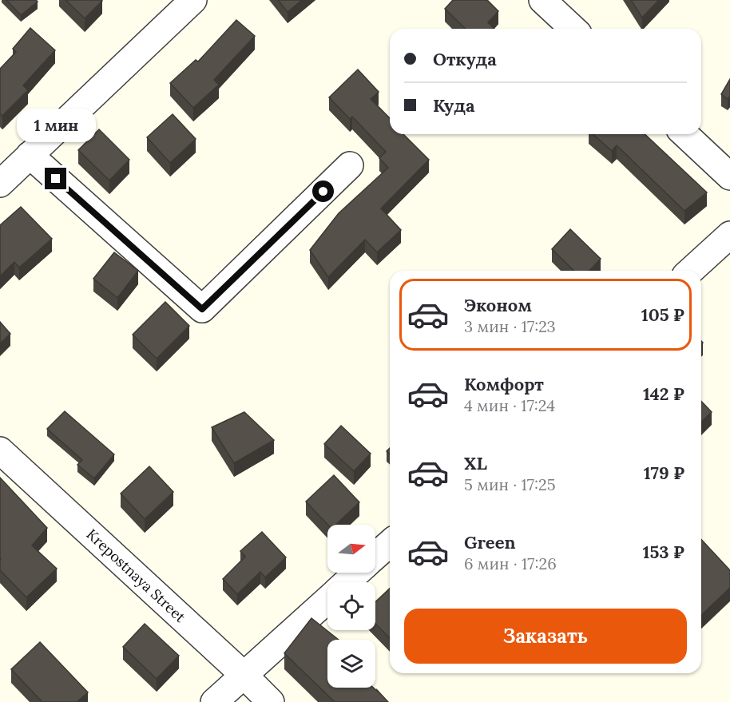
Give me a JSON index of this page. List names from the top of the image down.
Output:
{
  "streets": {
    "street": ["Krepostnaya Street"]
  },
  "north": "right",
  "page": {
    "banner": ["Откуда", "Куда"],
    "bubble": "1 мин",
    "list": [
      {
        "name": "Эконом",
        "note": "3 мин · 17:23",
        "value": "105 ₽"
      },
      {
        "name": "Комфорт",
        "note": "4 мин · 17:24",
        "value": "142 ₽"
      },
      {
        "name": "XL",
        "note": "5 мин · 17:25",
        "value": "179 ₽"
      },
      {
        "name": "Green",
        "note": "6 мин · 17:26",
        "value": "153 ₽"
      }
    ],
    "buttons": "Заказать"
  }
}
